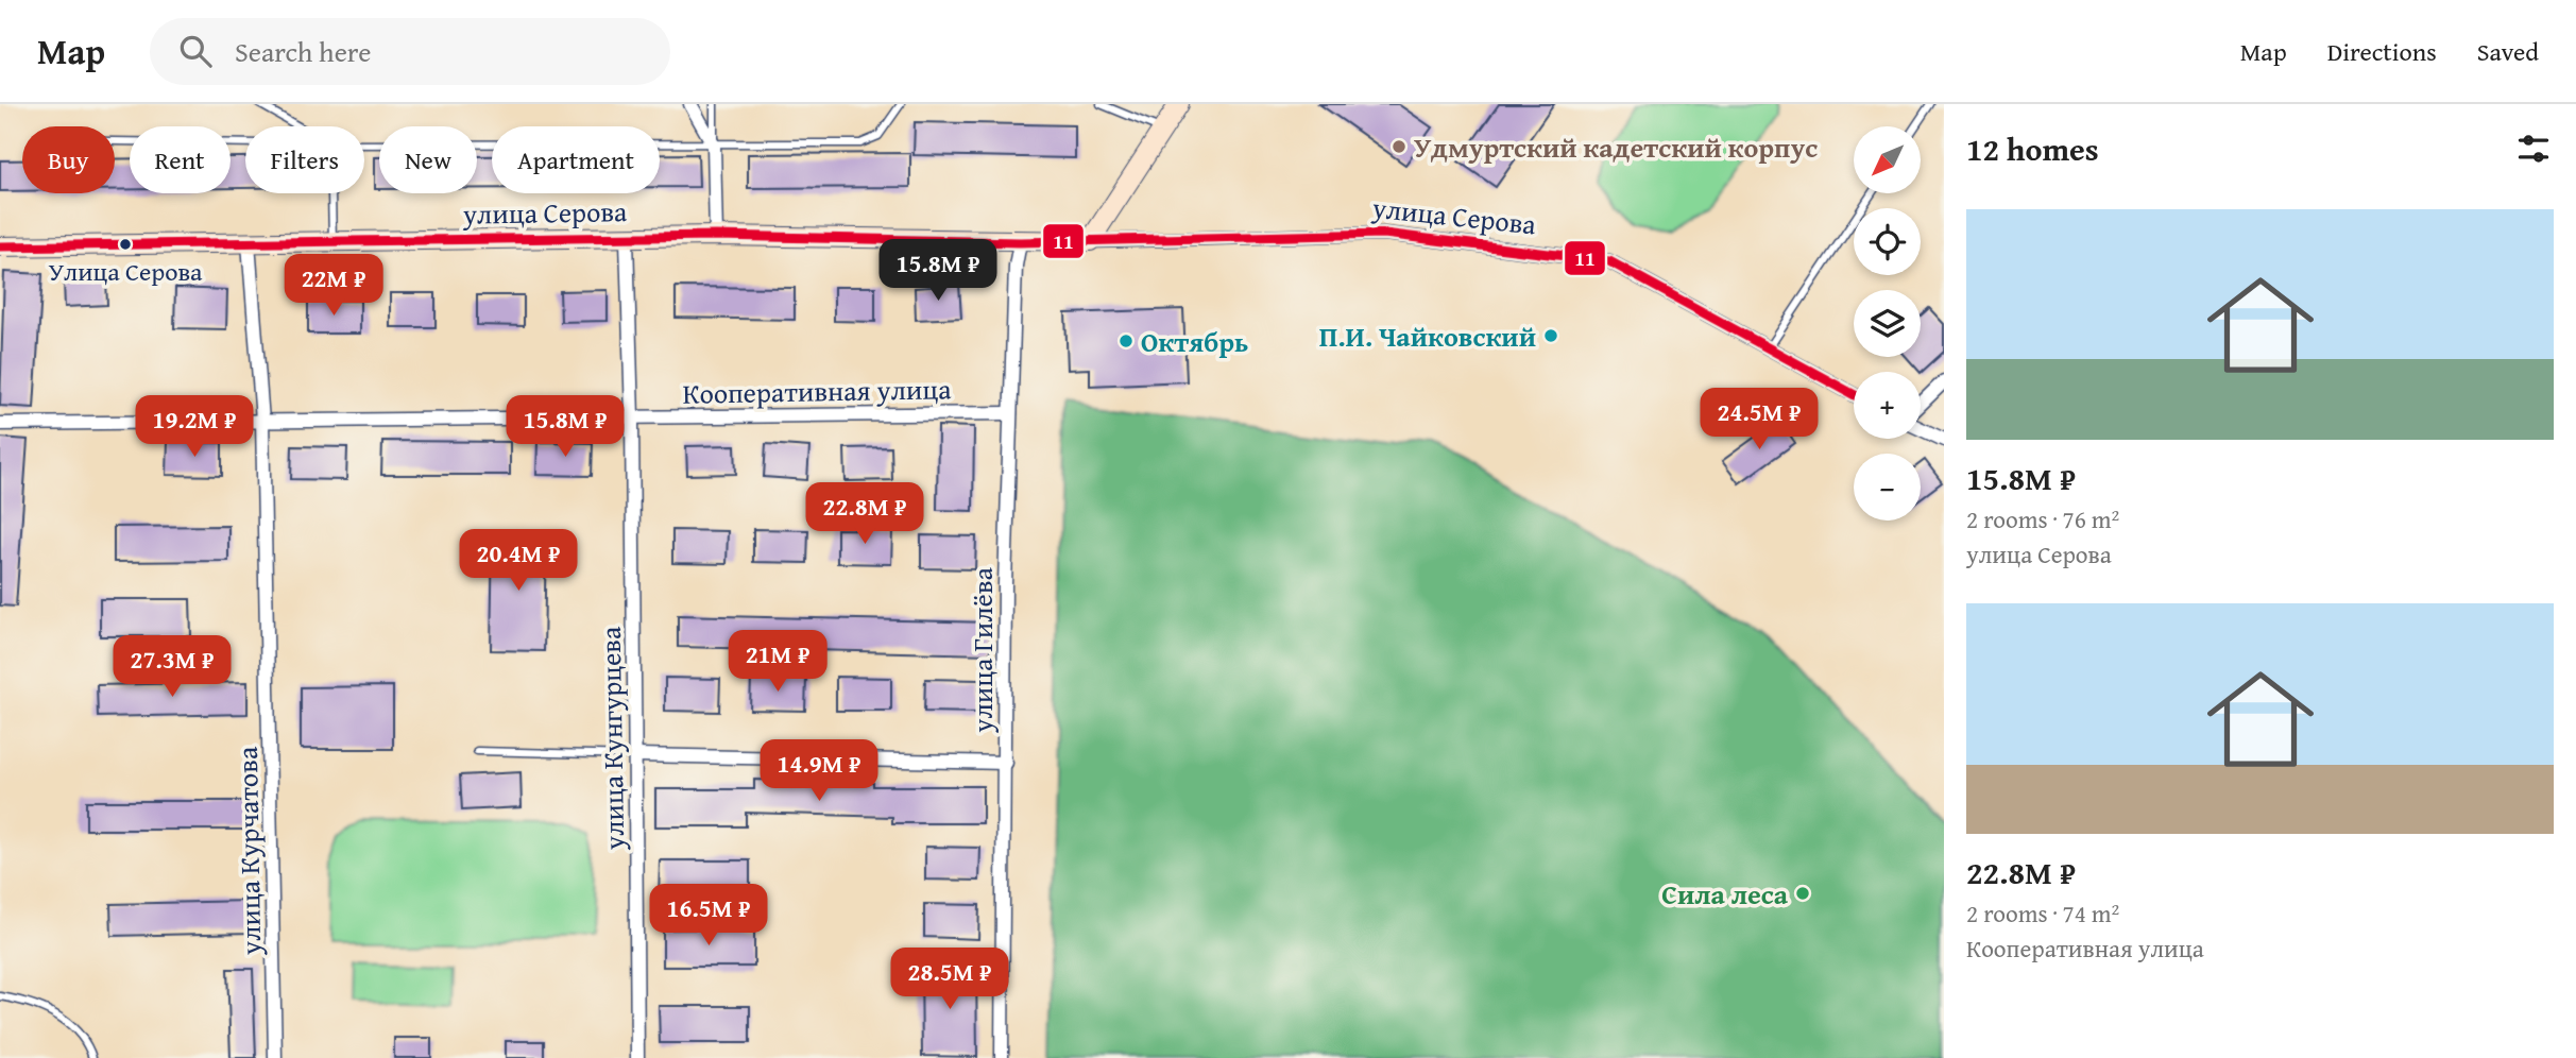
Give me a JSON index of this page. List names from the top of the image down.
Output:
{
  "streets": {
    "main road": ["улица Серова"],
    "street": [
      "Кооперативная улица",
      "улица Гилёва",
      "улица Кунгурцева",
      "улица Курчатова"
    ]
  },
  "crossings": [
    ["улица Серова", "улица Гилёва"],
    ["улица Серова", "улица Кунгурцева"],
    ["улица Серова", "улица Курчатова"],
    ["Кооперативная улица", "улица Гилёва"],
    ["Кооперативная улица", "улица Кунгурцева"],
    ["Кооперативная улица", "улица Курчатова"]
  ],
  "places": [
    "Удмуртский кадетский корпус",
    "Улица Серова",
    "П.И. Чайковский",
    "Октябрь",
    "Сила леса"
  ],
  "lines": ["transit line 11"],
  "north": "bottom left",
  "page": {
    "header": "Map",
    "search": "Search here",
    "nav": ["Map", "Directions", "Saved"],
    "heading": "12 homes",
    "map_buttons": ["+", "−"],
    "chip": [
      "Buy",
      "Rent",
      "Filters",
      "New",
      "Apartment"
    ],
    "list": [
      {
        "name": "15.8M ₽",
        "note": "2 rooms · 76 m² · улица Серова"
      },
      {
        "name": "22.8M ₽",
        "note": "2 rooms · 74 m² · Кооперативная улица"
      }
    ],
    "price": [
      "15.8M ₽",
      "22M ₽",
      "24.5M ₽",
      "19.2M ₽",
      "15.8M ₽",
      "22.8M ₽",
      "20.4M ₽",
      "21M ₽",
      "27.3M ₽",
      "14.9M ₽",
      "16.5M ₽",
      "28.5M ₽"
    ]
  }
}
